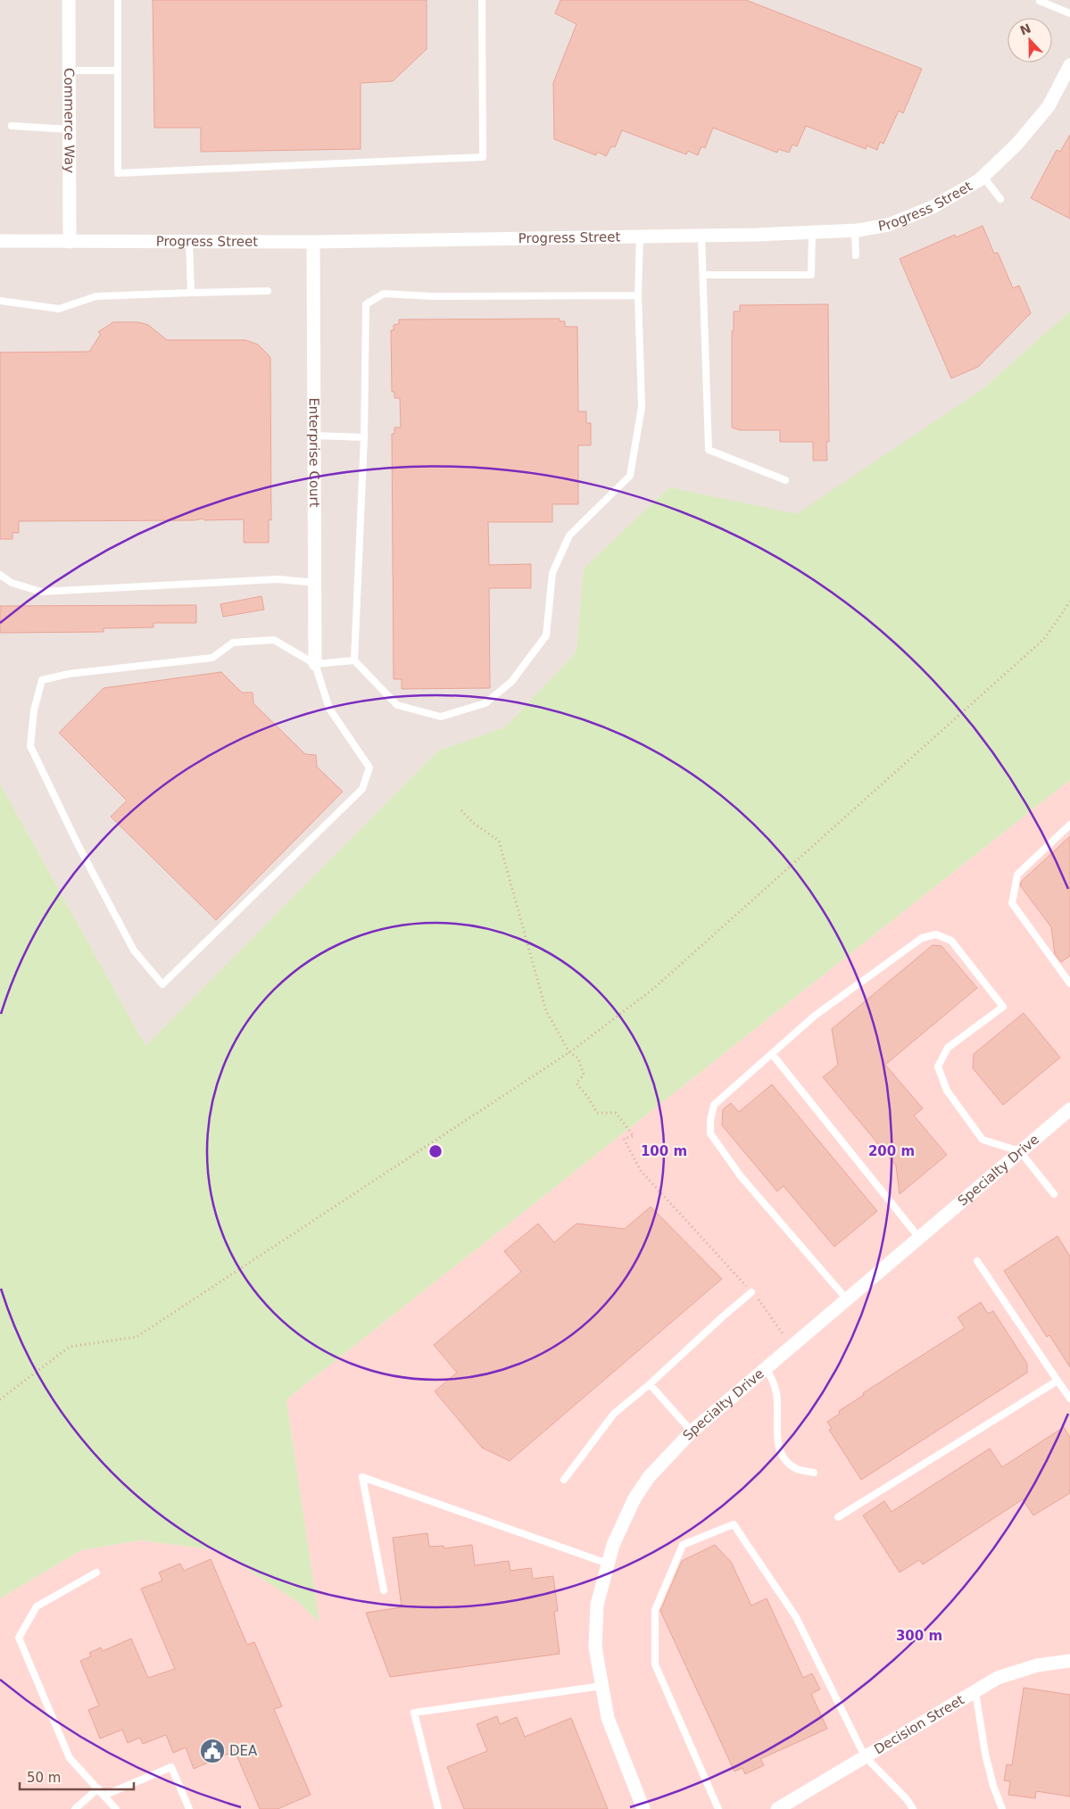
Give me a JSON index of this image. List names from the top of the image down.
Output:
{
  "streets": {
    "street": [
      "Commerce Way",
      "Progress Street",
      "Enterprise Court",
      "Specialty Drive",
      "Decision Street"
    ]
  },
  "crossings": [
    ["Commerce Way", "Progress Street"],
    ["Progress Street", "Enterprise Court"]
  ],
  "places": {
    "public building": ["DEA"]
  },
  "scale_bar": "50 m",
  "north": "top",
  "rings": ["100 m", "200 m", "300 m"]
}
